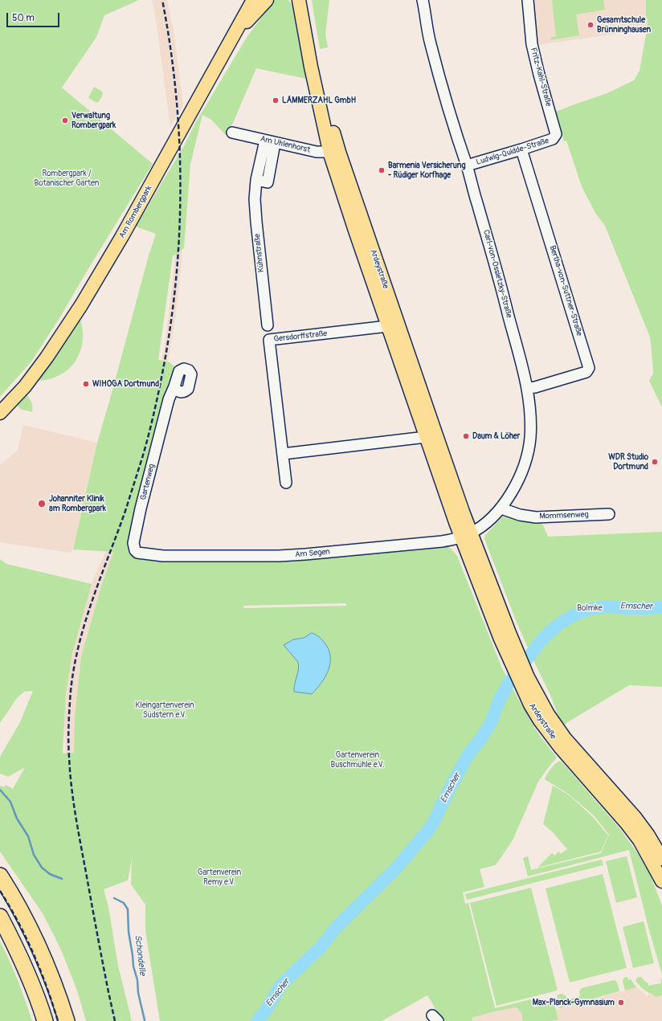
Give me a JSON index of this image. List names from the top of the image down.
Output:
{
  "streets": {
    "main road": ["Am Rombergpark", "Ardeystraße"],
    "street": [
      "Fritz-Kahl-Straße",
      "Am Uhlenhorst",
      "Ludwig-Quidde-Straße",
      "Kühnstraße",
      "Carl-von-Ossietzky-Straße",
      "Bertha-von-Suttner-Straße",
      "Gersdorffstraße",
      "Gartenweg",
      "Mommsenweg",
      "Am Segen"
    ]
  },
  "crossings": [
    ["Fritz-Kahl-Straße", "Ludwig-Quidde-Straße"],
    ["Am Uhlenhorst", "Kühnstraße"],
    ["Am Uhlenhorst", "Ardeystraße"],
    ["Ludwig-Quidde-Straße", "Carl-von-Ossietzky-Straße"],
    ["Ludwig-Quidde-Straße", "Bertha-von-Suttner-Straße"],
    ["Ardeystraße", "Carl-von-Ossietzky-Straße"],
    ["Ardeystraße", "Gersdorffstraße"],
    ["Ardeystraße", "Am Segen"],
    ["Carl-von-Ossietzky-Straße", "Bertha-von-Suttner-Straße"],
    ["Carl-von-Ossietzky-Straße", "Mommsenweg"],
    ["Carl-von-Ossietzky-Straße", "Am Segen"],
    ["Gartenweg", "Am Segen"]
  ],
  "water": ["Emscher", "Schondelle"],
  "parks": [
    "Rombergpark / Botanischer Garten",
    "Bolmke",
    "Kleingartenverein Südstern e.V.",
    "Gartenverein Buschmühle e.V.",
    "Gartenverein Remy e.V."
  ],
  "places": [
    "Gesamtschule Brünninghausen",
    "LÄMMERZAHL GmbH",
    "Verwaltung Rombergpark",
    "Barmenia Versicherung - Rüdiger Korfhage",
    "WIHOGA Dortmund",
    "Daum & Löher",
    "WDR Studio Dortmund",
    "Johanniter Klinik am Rombergpark",
    "Max-Planck-Gymnasium"
  ],
  "scale_bar": "50 m"
}
